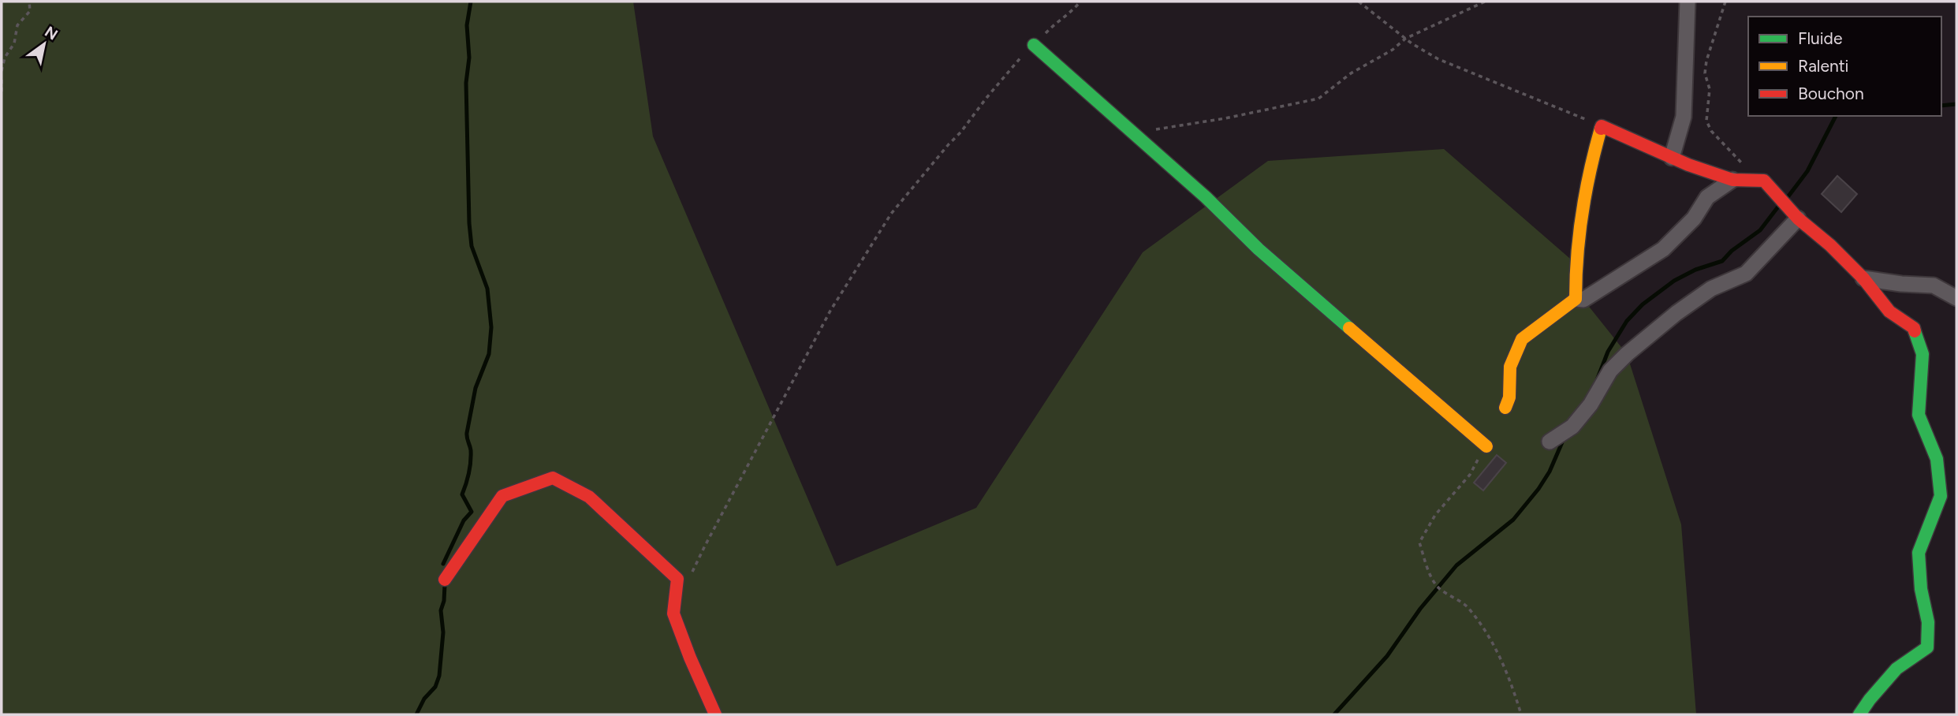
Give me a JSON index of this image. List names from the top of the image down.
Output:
{
  "legend": ["Fluide", "Ralenti", "Bouchon"],
  "north": "top right"
}
